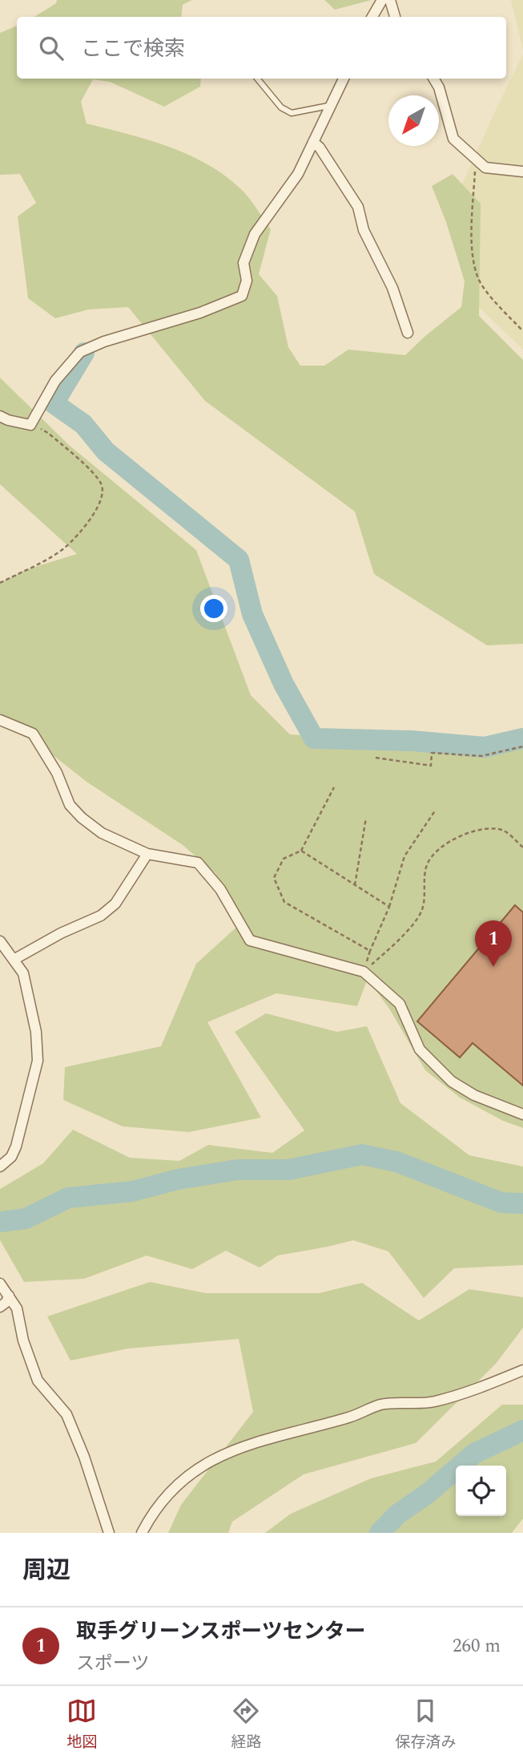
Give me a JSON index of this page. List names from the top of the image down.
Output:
{
  "north": "bottom left",
  "page": {
    "search": "ここで検索",
    "pins": "1",
    "heading": "周辺",
    "list": [
      {
        "mark": "1",
        "name": "取手グリーンスポーツセンター",
        "note": "スポーツ",
        "value": "260 m"
      }
    ],
    "nav": ["地図", "経路", "保存済み"]
  }
}
